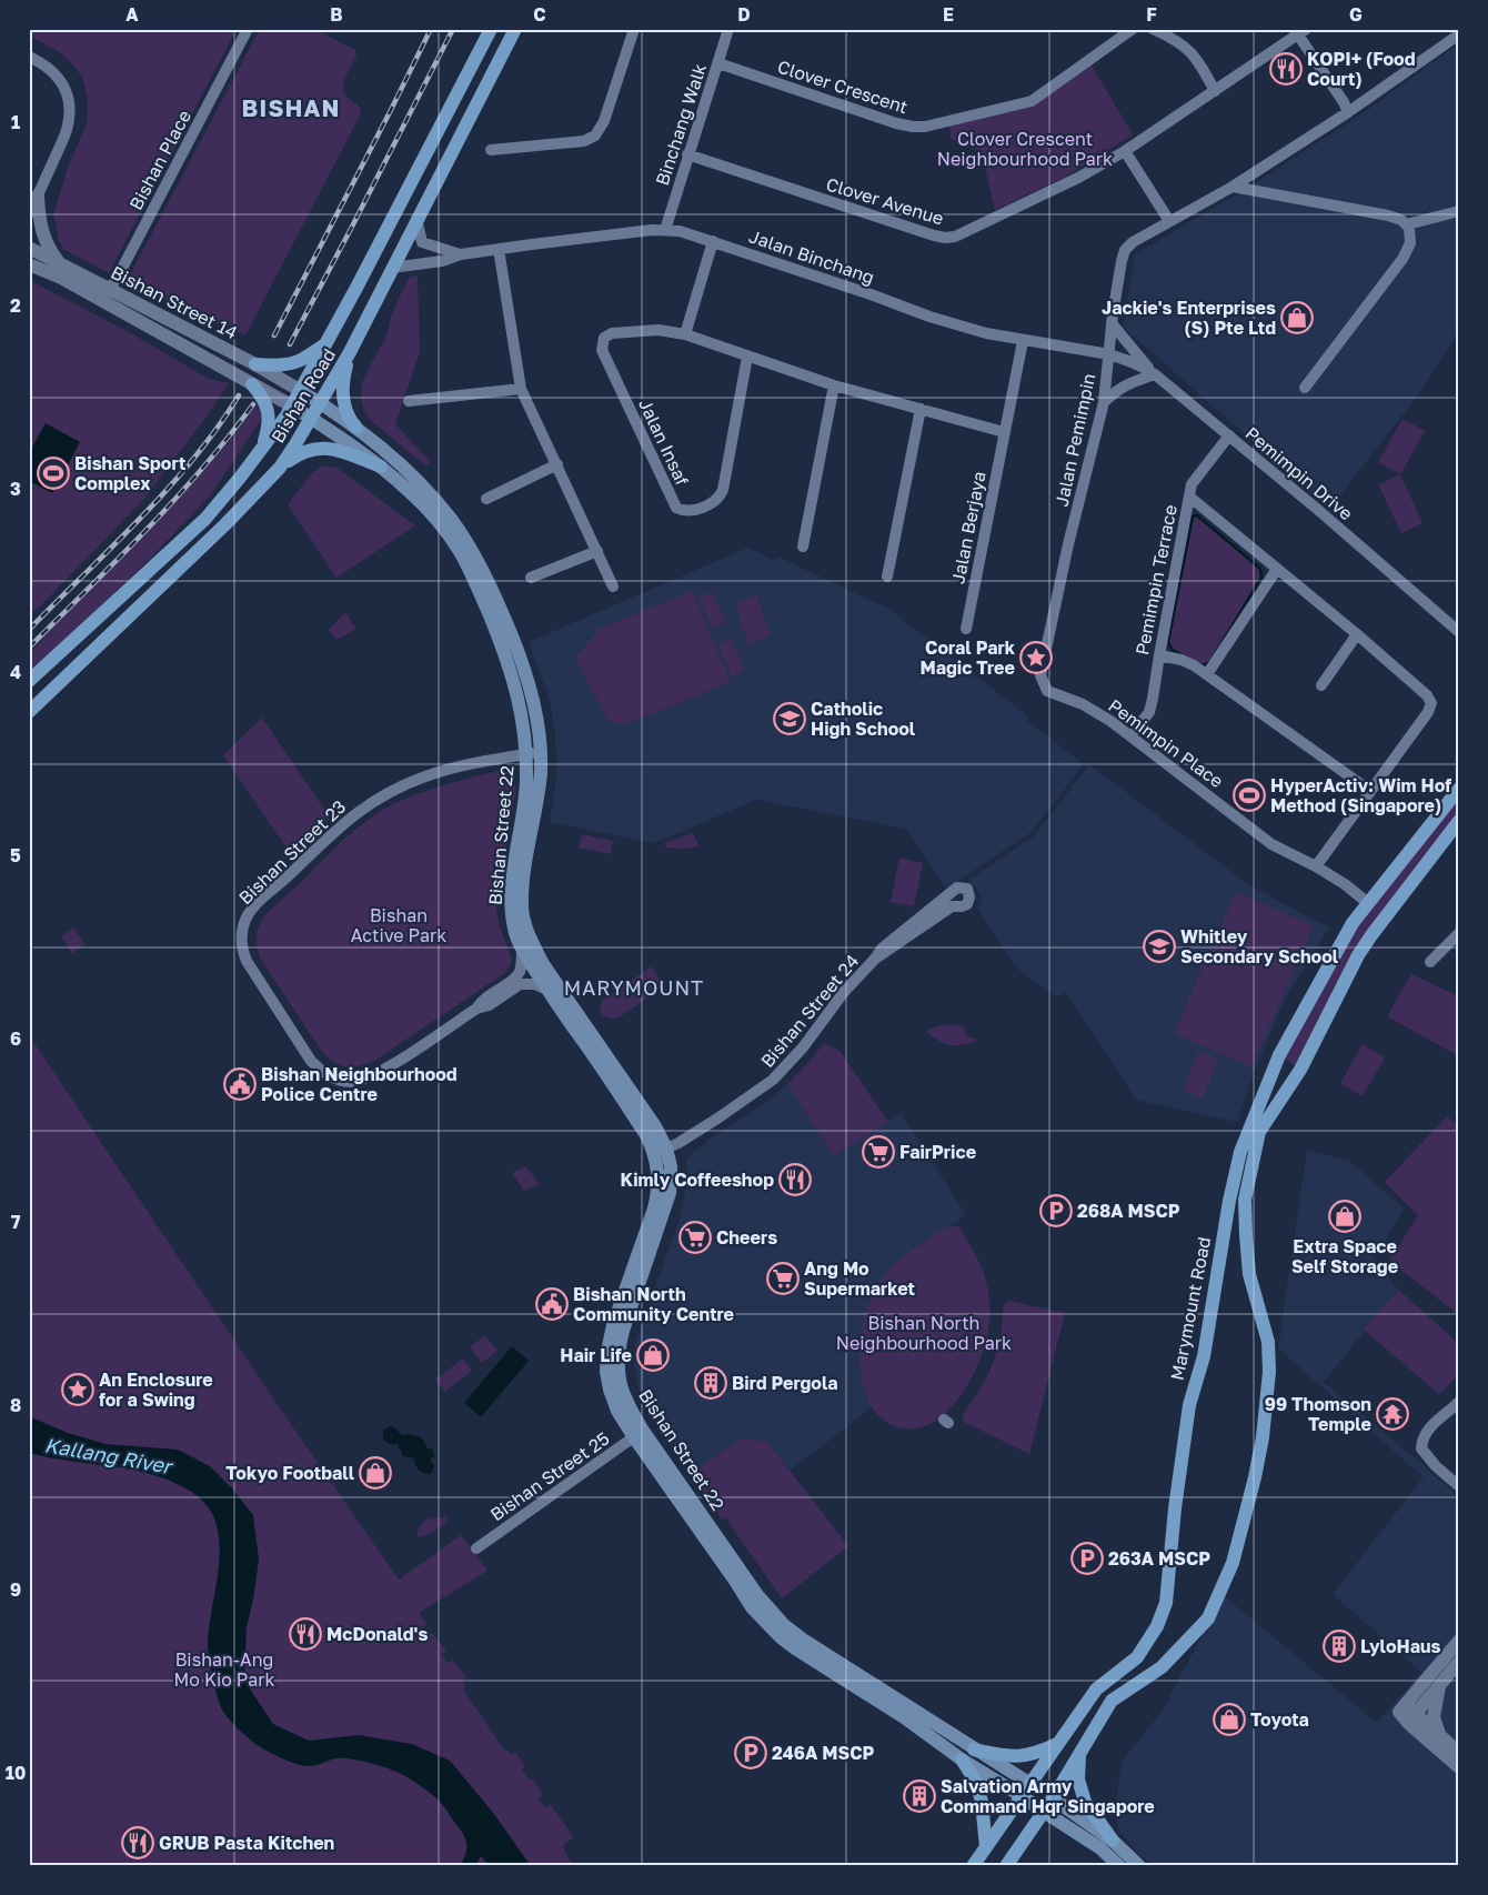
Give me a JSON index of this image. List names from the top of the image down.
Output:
{
  "streets": {
    "main road": ["Bishan Road", "Bishan Street 22", "Marymount Road"],
    "street": [
      "Clover Crescent",
      "Binchang Walk",
      "Bishan Place",
      "Clover Avenue",
      "Jalan Binchang",
      "Bishan Street 14",
      "Jalan Pemimpin",
      "Jalan Insaf",
      "Pemimpin Drive",
      "Jalan Berjaya",
      "Pemimpin Terrace",
      "Pemimpin Place",
      "Bishan Street 23",
      "Bishan Street 24",
      "Bishan Street 25"
    ]
  },
  "crossings": [
    ["Clover Crescent", "Binchang Walk"],
    ["Binchang Walk", "Clover Avenue"],
    ["Binchang Walk", "Jalan Binchang"],
    ["Bishan Place", "Bishan Street 14"],
    ["Jalan Binchang", "Bishan Road"],
    ["Jalan Binchang", "Jalan Pemimpin"],
    ["Jalan Binchang", "Pemimpin Drive"],
    ["Jalan Binchang", "Jalan Berjaya"],
    ["Bishan Street 14", "Bishan Road"],
    ["Bishan Street 14", "Bishan Street 22"],
    ["Bishan Road", "Bishan Street 22"],
    ["Jalan Pemimpin", "Pemimpin Drive"],
    ["Jalan Pemimpin", "Pemimpin Place"],
    ["Pemimpin Drive", "Pemimpin Terrace"],
    ["Pemimpin Terrace", "Pemimpin Place"],
    ["Pemimpin Place", "Marymount Road"],
    ["Bishan Street 22", "Bishan Street 23"],
    ["Bishan Street 22", "Bishan Street 24"],
    ["Bishan Street 22", "Marymount Road"],
    ["Bishan Street 22", "Bishan Street 25"]
  ],
  "districts": ["BISHAN", "MARYMOUNT"],
  "water": ["Kallang River"],
  "parks": [
    "Clover Crescent Neighbourhood Park",
    "Bishan Active Park",
    "Bishan North Neighbourhood Park",
    "Bishan-Ang Mo Kio Park"
  ],
  "places": {
    "restaurant": [
      "KOPI+ (Food Court)",
      "Kimly Coffeeshop",
      "McDonald's",
      "GRUB Pasta Kitchen"
    ],
    "shop": [
      "Jackie's Enterprises (S) Pte Ltd",
      "Extra Space Self Storage",
      "Hair Life",
      "Tokyo Football",
      "Toyota"
    ],
    "sports": ["Bishan Sport Complex", "HyperActiv: Wim Hof Method (Singapore)"],
    "place": ["Coral Park Magic Tree", "An Enclosure for a Swing"],
    "school or university": ["Catholic High School", "Whitley Secondary School"],
    "public building": ["Bishan Neighbourhood Police Centre", "Bishan North Community Centre"],
    "supermarket": ["FairPrice", "Cheers", "Ang Mo Supermarket"],
    "parking": ["268A MSCP", "263A MSCP", "246A MSCP"],
    "building": ["Bird Pergola", "LyloHaus", "Salvation Army Command Hqr Singapore"],
    "temple": ["99 Thomson Temple"]
  },
  "grid": {
    "columns": [
      "A",
      "B",
      "C",
      "D",
      "E",
      "F",
      "G"
    ],
    "rows": [
      "1",
      "2",
      "3",
      "4",
      "5",
      "6",
      "7",
      "8",
      "9",
      "10"
    ]
  }
}
